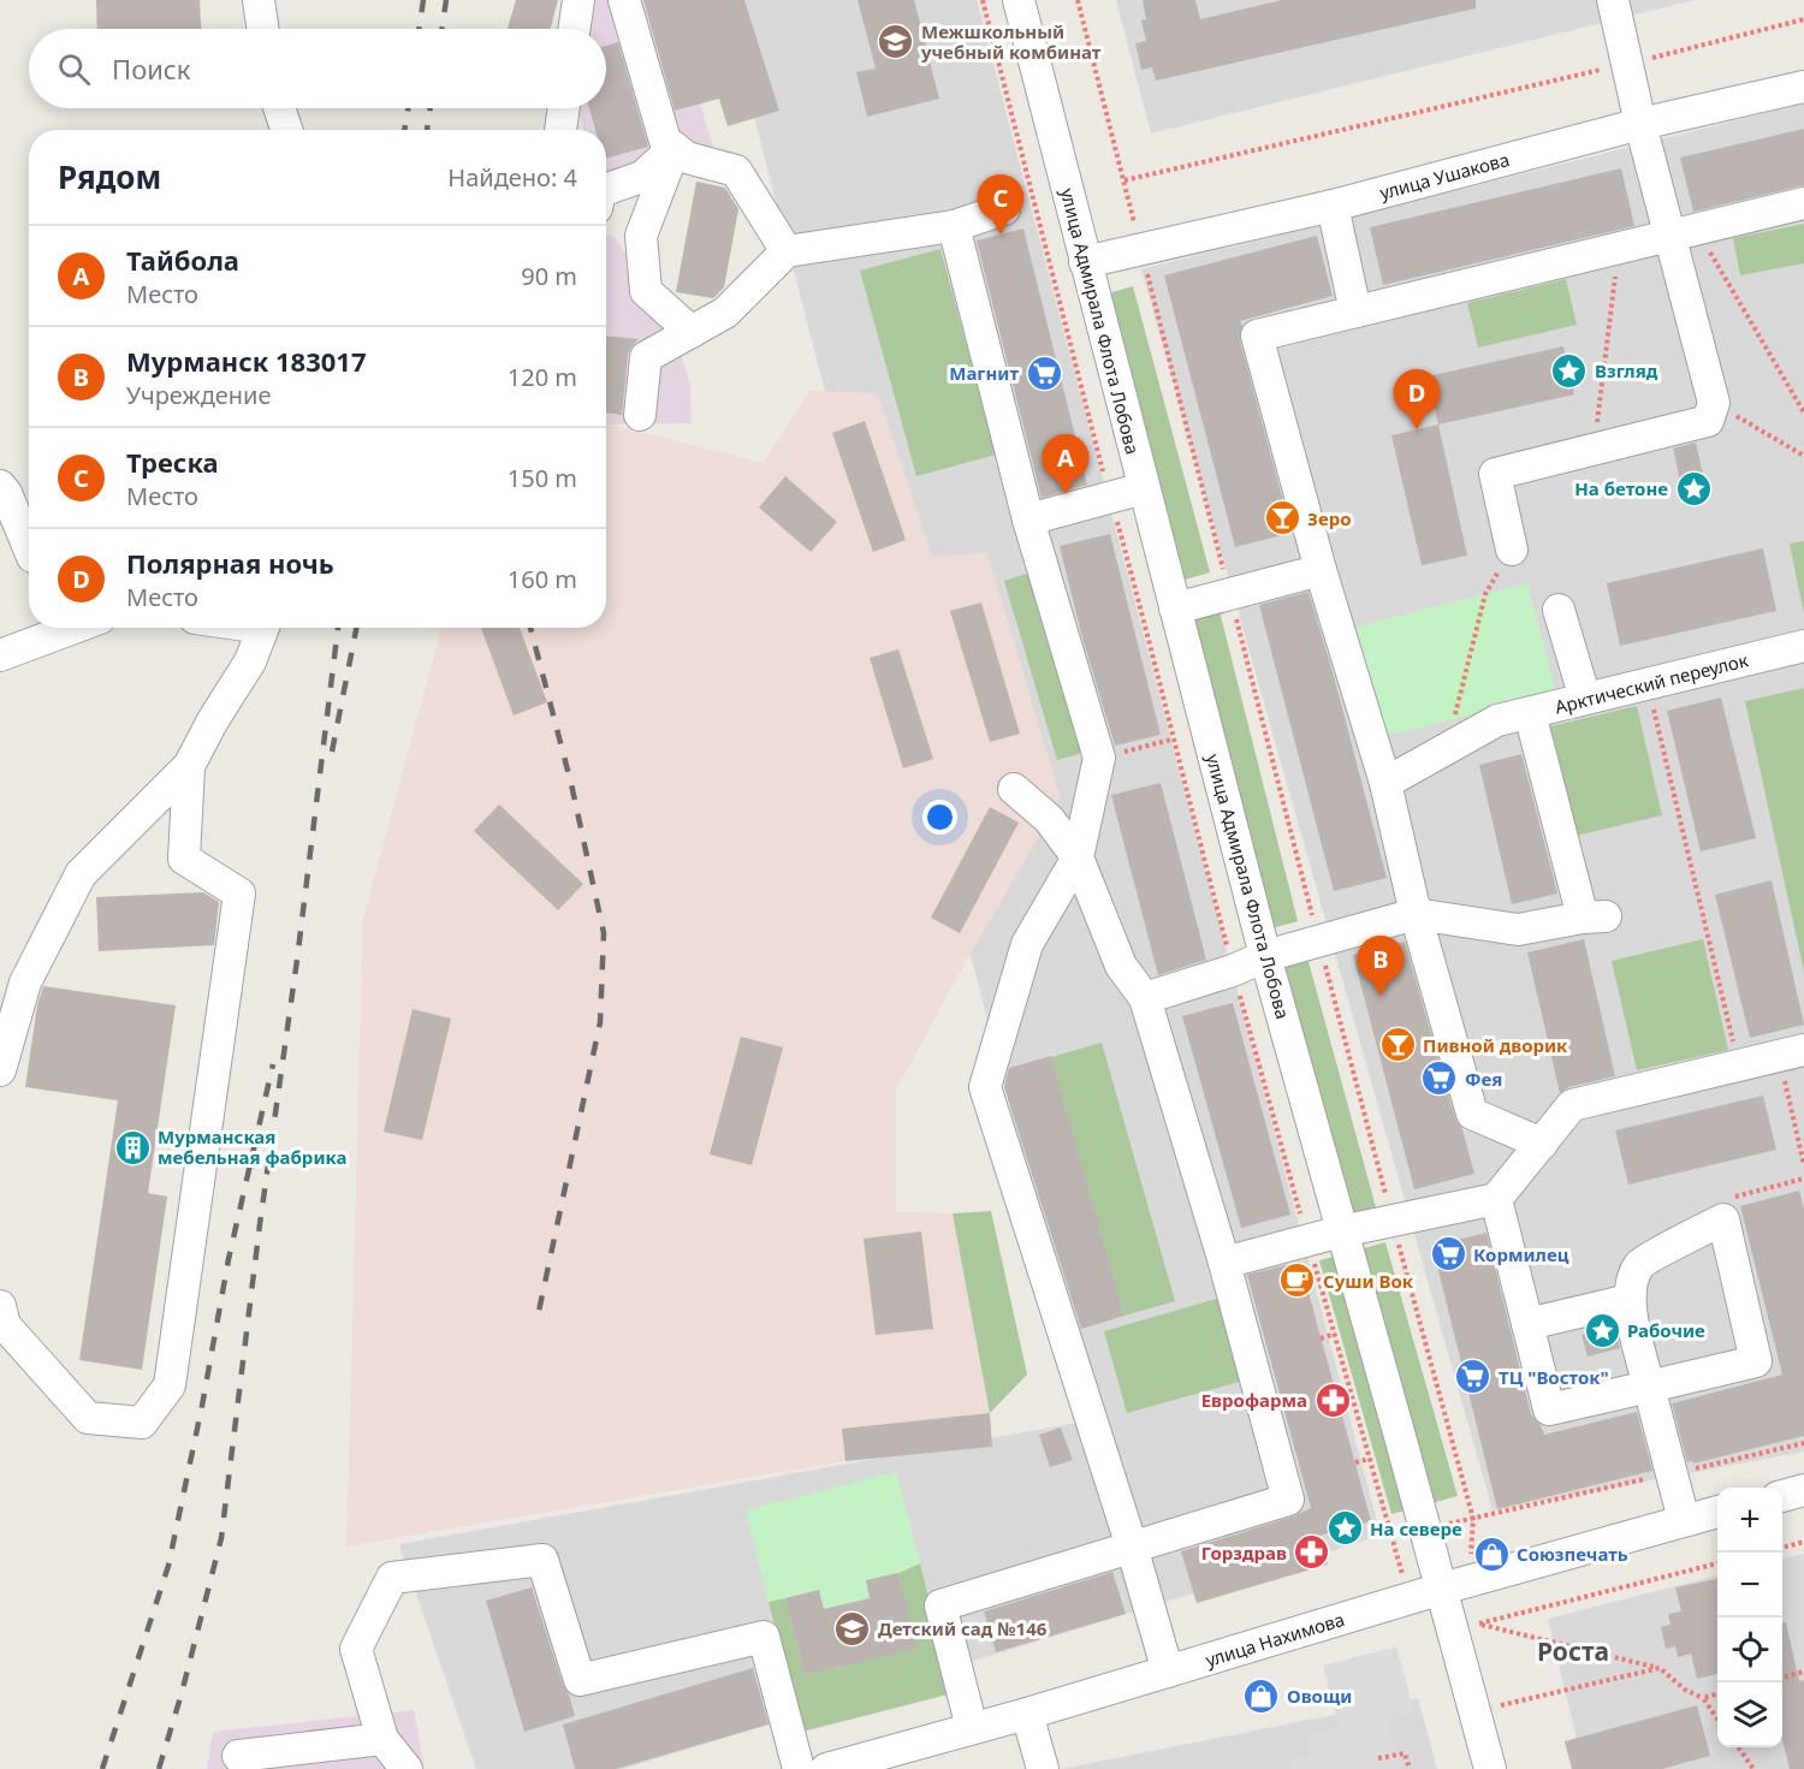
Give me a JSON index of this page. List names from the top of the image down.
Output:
{
  "streets": {
    "street": [
      "улица Ушакова",
      "улица Адмирала Флота Лобова",
      "Арктический переулок",
      "улица Нахимова"
    ]
  },
  "crossings": [
    ["улица Ушакова", "улица Адмирала Флота Лобова"],
    ["улица Адмирала Флота Лобова", "улица Нахимова"]
  ],
  "districts": ["Роста"],
  "places": {
    "school or university": ["Межшкольный учебный комбинат", "Детский сад №146"],
    "place": [
      "Взгляд",
      "На бетоне",
      "Рабочие",
      "На севере"
    ],
    "supermarket": [
      "Магнит",
      "Фея",
      "Кормилец",
      "ТЦ \"Восток\""
    ],
    "bar": ["Зеро", "Пивной дворик"],
    "building": ["Мурманская мебельная фабрика"],
    "cafe": ["Суши Вок"],
    "pharmacy": ["Еврофарма", "Горздрав"],
    "shop": ["Союзпечать", "Овощи"]
  },
  "page": {
    "search": "Поиск",
    "heading": ["Рядом", "Найдено: 4"],
    "pins": [
      "C",
      "D",
      "A",
      "B"
    ],
    "list": [
      {
        "mark": "A",
        "name": "Тайбола",
        "note": "Место",
        "value": "90 m"
      },
      {
        "mark": "B",
        "name": "Мурманск 183017",
        "note": "Учреждение",
        "value": "120 m"
      },
      {
        "mark": "C",
        "name": "Треска",
        "note": "Место",
        "value": "150 m"
      },
      {
        "mark": "D",
        "name": "Полярная ночь",
        "note": "Место",
        "value": "160 m"
      }
    ],
    "map_buttons": ["+", "−"]
  }
}
